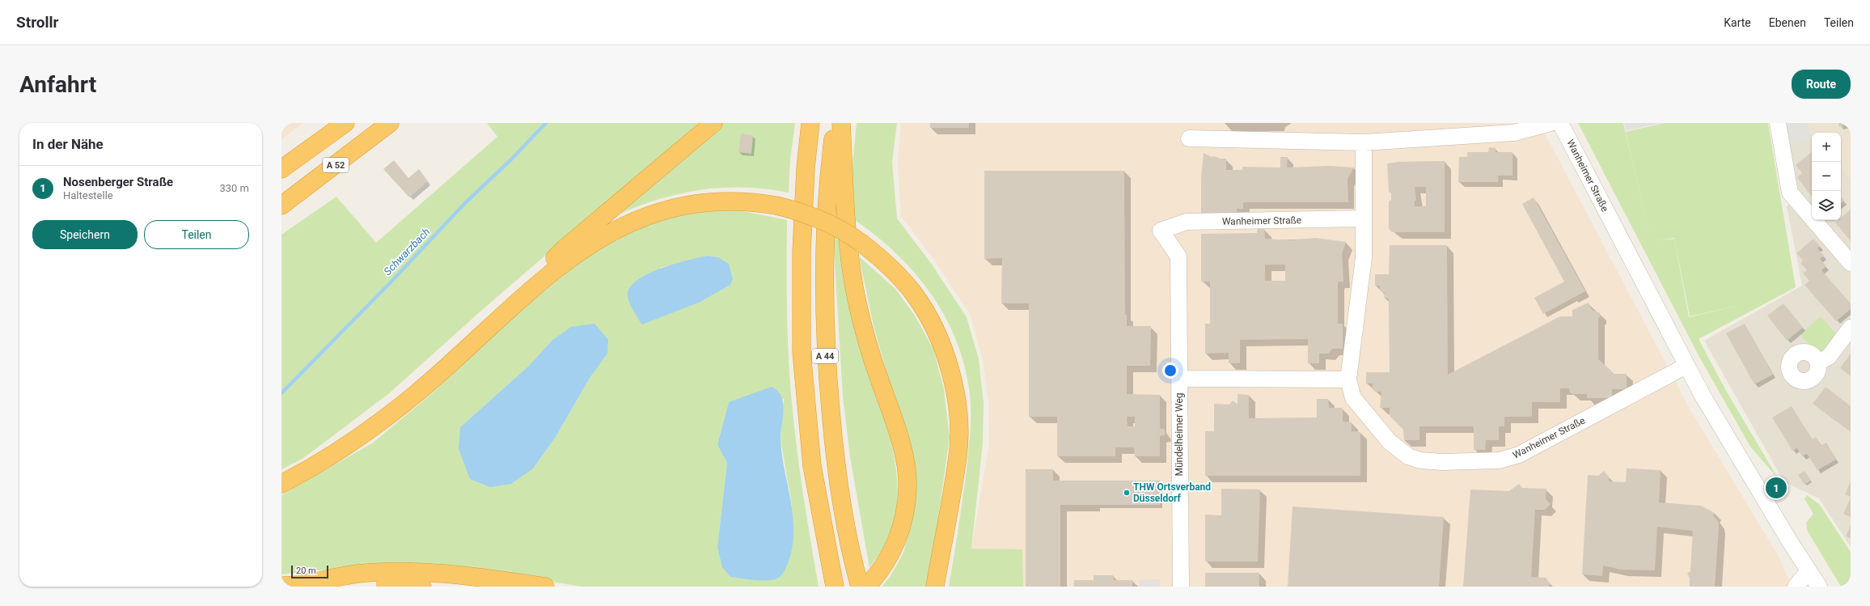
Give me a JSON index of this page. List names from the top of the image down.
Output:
{
  "streets": {
    "highway": ["A 52", "A 44"],
    "street": ["Wanheimer Straße", "Mündelheimer Weg"]
  },
  "crossings": [
    ["Wanheimer Straße", "Mündelheimer Weg"]
  ],
  "water": ["Schwarzbach"],
  "places": ["THW Ortsverband Düsseldorf"],
  "scale_bar": "20 m",
  "page": {
    "header": "Strollr",
    "nav": ["Karte", "Ebenen", "Teilen"],
    "buttons": [
      "Route",
      ["Speichern", "Teilen"]
    ],
    "title": "Anfahrt",
    "heading": "In der Nähe",
    "map_buttons": ["+", "−"],
    "list": [
      {
        "mark": "1",
        "name": "Nosenberger Straße",
        "note": "Haltestelle",
        "value": "330 m"
      }
    ],
    "pins": "1",
    "scale": "20 m"
  }
}
